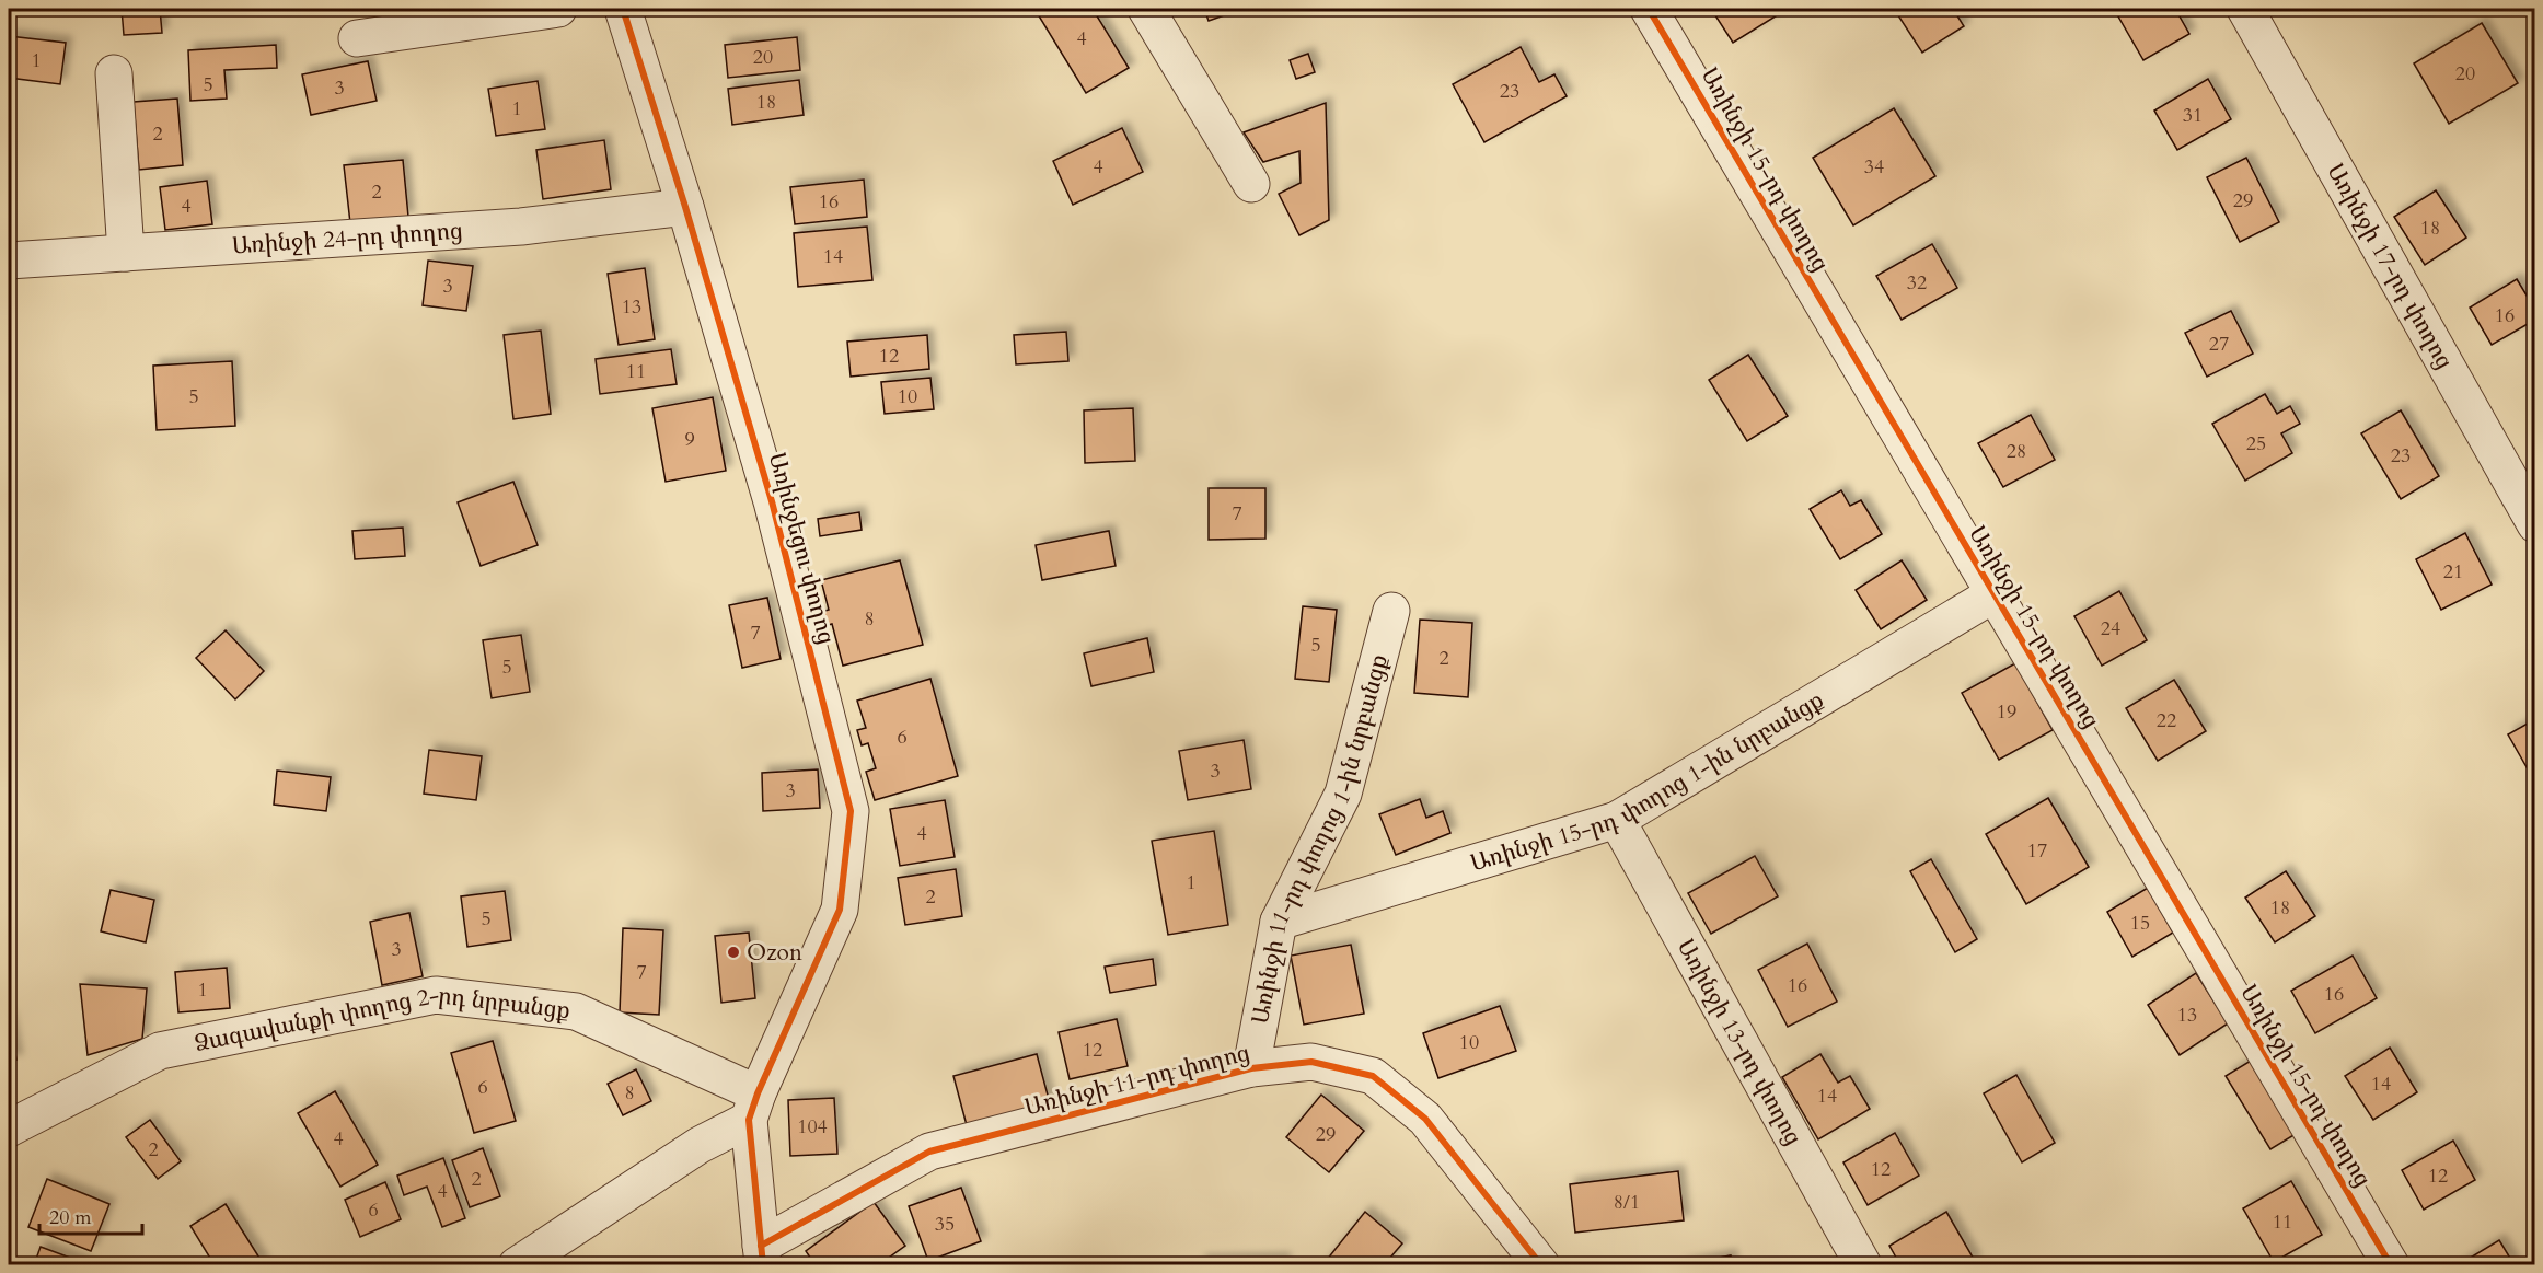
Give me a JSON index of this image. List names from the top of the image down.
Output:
{
  "streets": {
    "street": [
      "Առինջի 15-րդ փողոց",
      "Առինջի 24-րդ փողոց",
      "Առինջի 17-րդ փողոց",
      "Առինջեցու փողոց",
      "Առինջի 15-րդ փողոց 1-ին նրբանցք",
      "Առինջի 11-րդ փողոց 1-ին նրբանցք",
      "Ձագավանքի փողոց 2-րդ նրբանցք",
      "Առինջի 13-րդ փողոց",
      "Առինջի 11-րդ փողոց"
    ]
  },
  "crossings": [
    ["Առինջի 15-րդ փողոց", "Առինջի 15-րդ փողոց 1-ին նրբանցք"],
    ["Առինջի 24-րդ փողոց", "Առինջեցու փողոց"],
    ["Առինջեցու փողոց", "Ձագավանքի փողոց 2-րդ նրբանցք"],
    ["Առինջի 15-րդ փողոց 1-ին նրբանցք", "Առինջի 11-րդ փողոց 1-ին նրբանցք"],
    ["Առինջի 15-րդ փողոց 1-ին նրբանցք", "Առինջի 13-րդ փողոց"],
    ["Առինջի 11-րդ փողոց 1-ին նրբանցք", "Առինջի 11-րդ փողոց"]
  ],
  "places": ["Ozon"],
  "house_numbers": [
    "4",
    "20",
    "1",
    "20",
    "5",
    "3",
    "23",
    "18",
    "1",
    "31",
    "2",
    "4",
    "34",
    "2",
    "29",
    "16",
    "4",
    "18",
    "14",
    "32",
    "3",
    "13",
    "16",
    "27",
    "12",
    "11",
    "5",
    "10",
    "9",
    "25",
    "28",
    "23",
    "7",
    "21",
    "8",
    "24",
    "7",
    "5",
    "2",
    "5",
    "19",
    "22",
    "6",
    "3",
    "3",
    "4",
    "17",
    "1",
    "2",
    "18",
    "5",
    "15",
    "3",
    "7",
    "16",
    "1",
    "16",
    "13",
    "10",
    "12",
    "14",
    "6",
    "8",
    "14",
    "104",
    "29",
    "4",
    "2",
    "12",
    "12",
    "2",
    "4",
    "8/1",
    "6",
    "11",
    "35"
  ],
  "scale_bar": "20 m"
}
